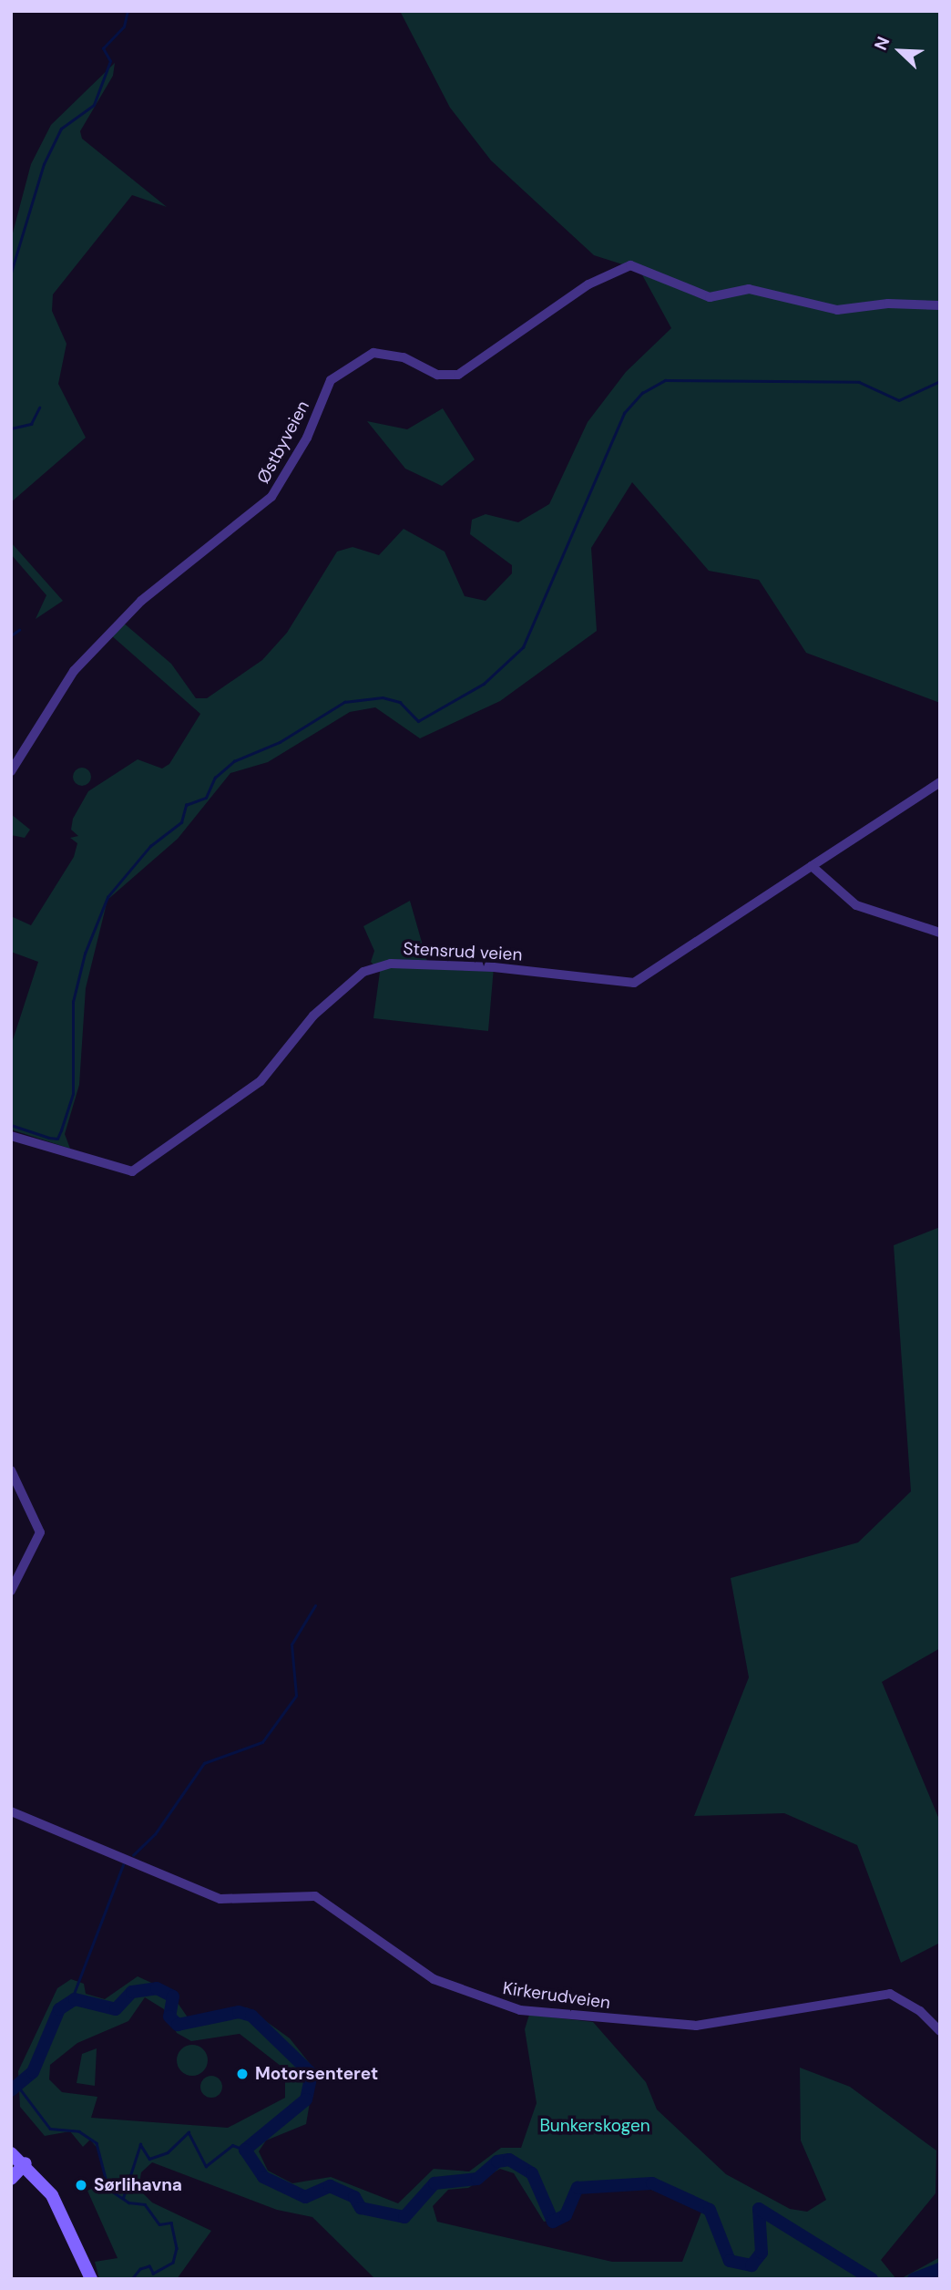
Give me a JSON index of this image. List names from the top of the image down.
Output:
{
  "streets": {
    "street": ["Østbyveien", "Stensrud veien", "Kirkerudveien"]
  },
  "parks": ["Bunkerskogen"],
  "places": ["Motorsenteret", "Sørlihavna"],
  "north": "top left"
}
